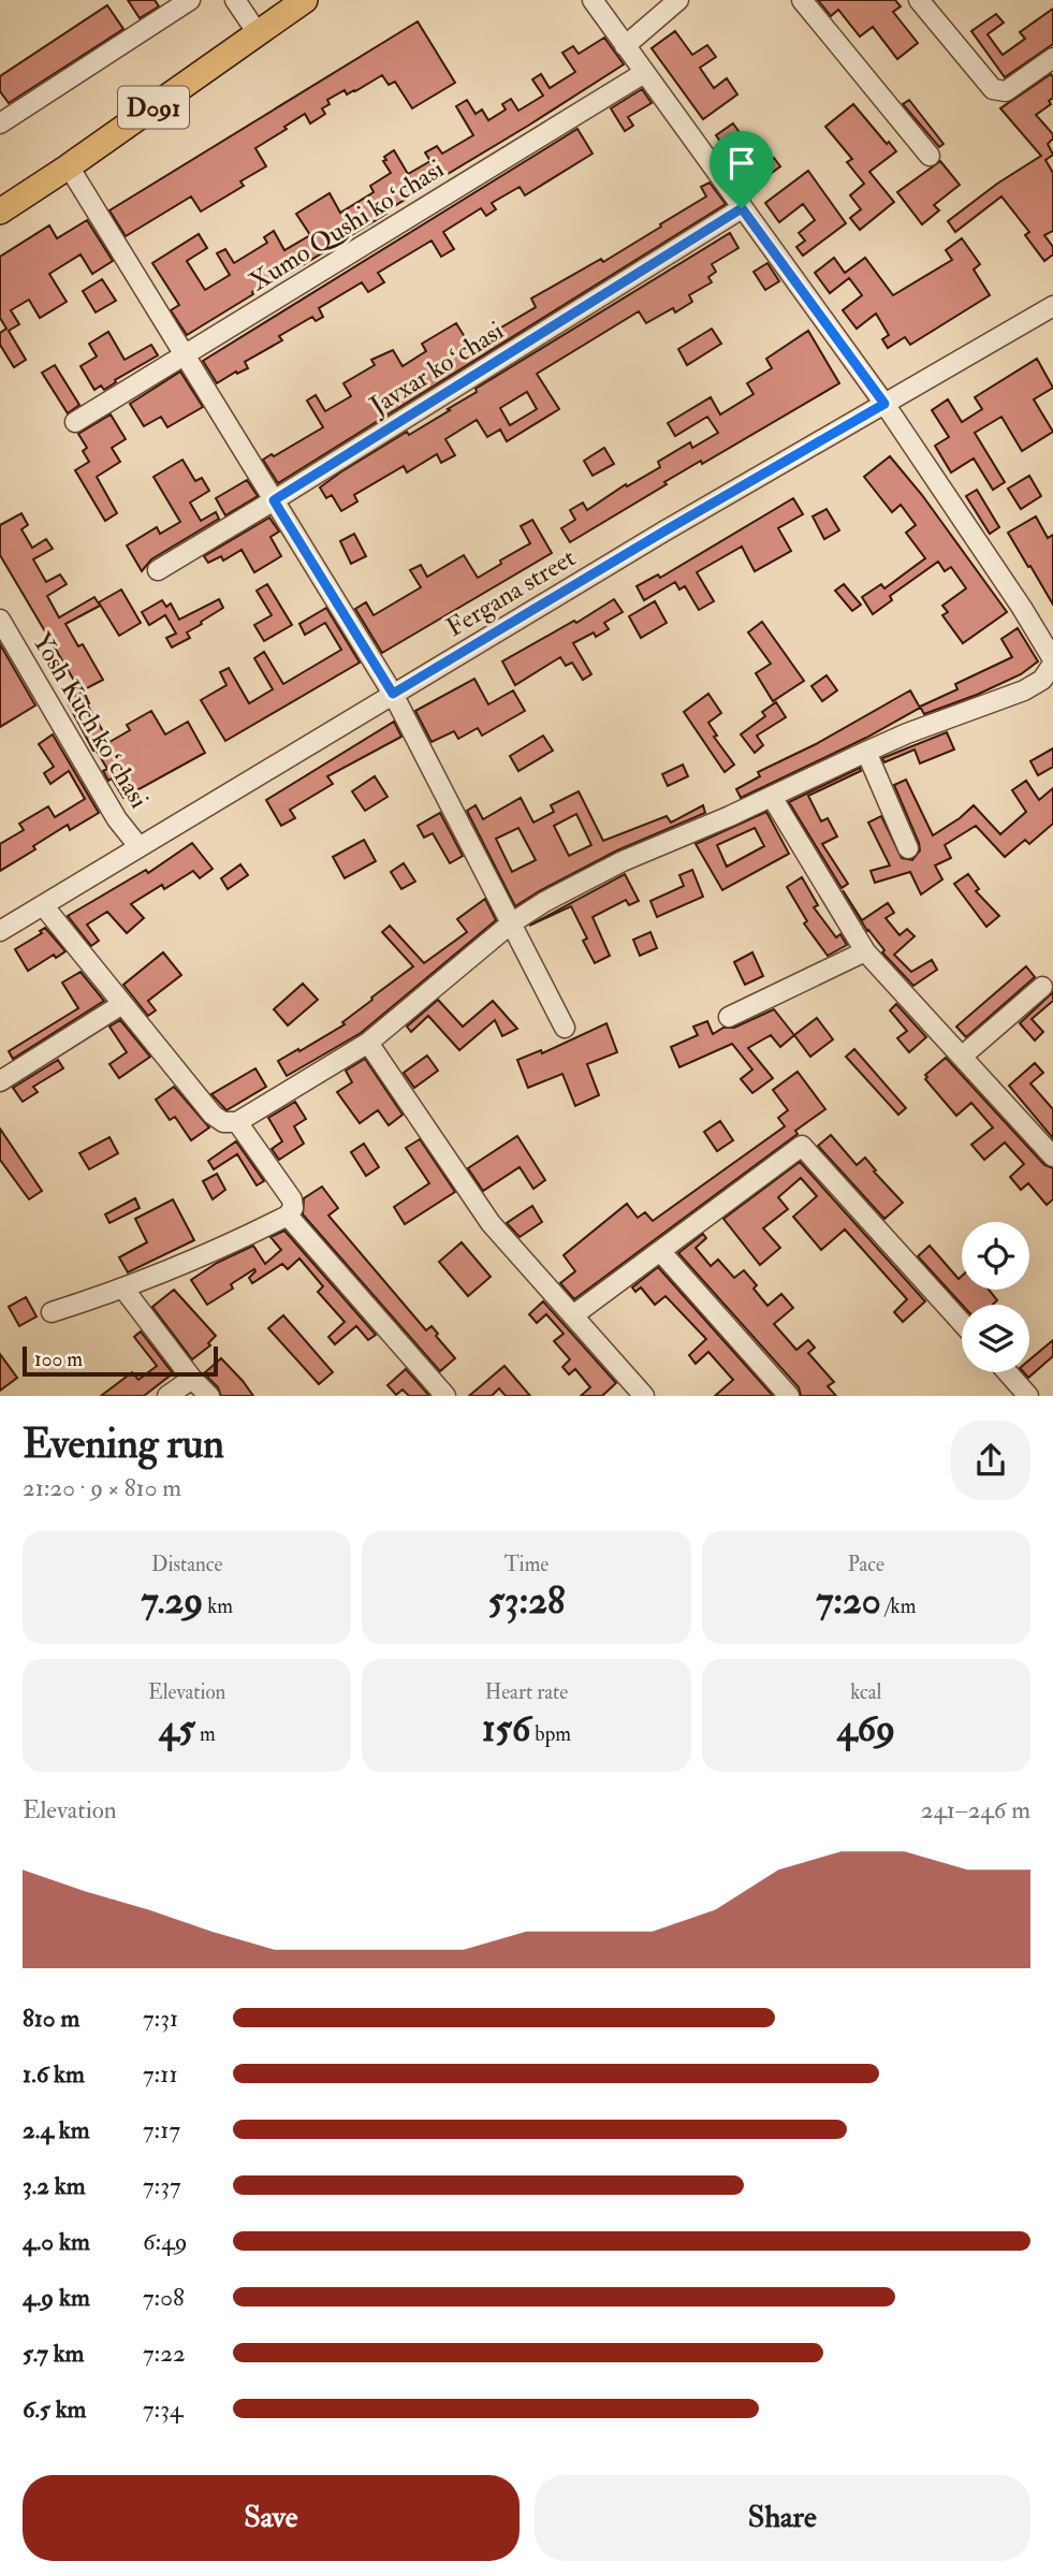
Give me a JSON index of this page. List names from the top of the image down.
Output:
{
  "streets": {
    "main road": ["D091"],
    "street": [
      "Xumo Qushi koʻchasi",
      "Javxar koʻchasi",
      "Fergana street",
      "Yosh Kuch koʻchasi"
    ]
  },
  "crossings": [
    ["Fergana street", "Yosh Kuch koʻchasi"]
  ],
  "scale_bar": "100 m",
  "page": {
    "scale": "100 m",
    "heading": ["Evening run", "21:20 · 9 × 810 m"],
    "stats": [
      ["Distance", "7.29 km"],
      ["Time", "53:28"],
      ["Pace", "7:20 /km"],
      ["Elevation", "45 m"],
      ["Heart rate", "156 bpm"],
      ["kcal", "469"]
    ],
    "chart": ["Elevation", "241–246 m"],
    "list": [
      {
        "name": "810 m",
        "note": "7:31"
      },
      {
        "name": "1.6 km",
        "note": "7:11"
      },
      {
        "name": "2.4 km",
        "note": "7:17"
      },
      {
        "name": "3.2 km",
        "note": "7:37"
      },
      {
        "name": "4.0 km",
        "note": "6:49"
      },
      {
        "name": "4.9 km",
        "note": "7:08"
      },
      {
        "name": "5.7 km",
        "note": "7:22"
      },
      {
        "name": "6.5 km",
        "note": "7:34"
      }
    ],
    "buttons": ["Save", "Share"]
  }
}
